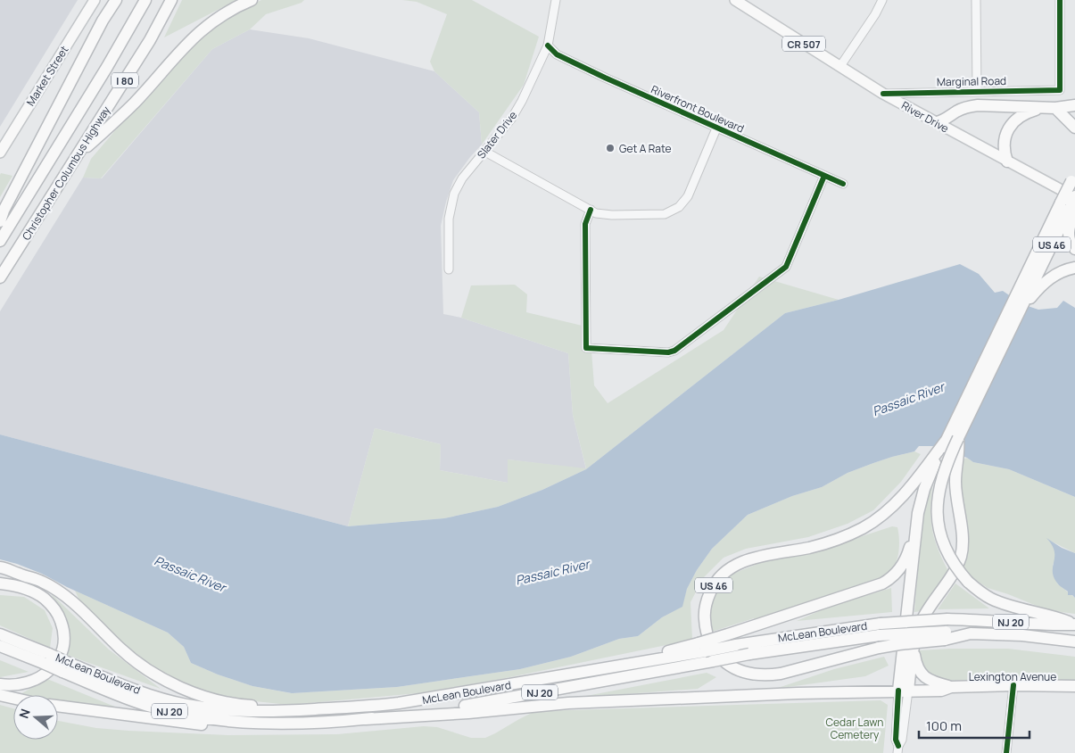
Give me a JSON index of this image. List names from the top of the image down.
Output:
{
  "streets": {
    "highway": [
      "I 80",
      "Christopher Columbus Highway",
      "US 46",
      "NJ 20",
      "McLean Boulevard",
      "Lexington Avenue"
    ],
    "main road": ["CR 507", "Market Street", "River Drive"],
    "street": ["Marginal Road", "Riverfront Boulevard", "Slater Drive"]
  },
  "crossings": [
    ["Marginal Road", "River Drive"],
    ["Riverfront Boulevard", "Slater Drive"],
    ["River Drive", "US 46"],
    ["US 46", "McLean Boulevard"],
    ["McLean Boulevard", "Lexington Avenue"]
  ],
  "water": ["Passaic River"],
  "parks": ["Cedar Lawn Cemetery"],
  "places": ["Get A Rate"],
  "scale_bar": "100 m",
  "north": "left"
}
